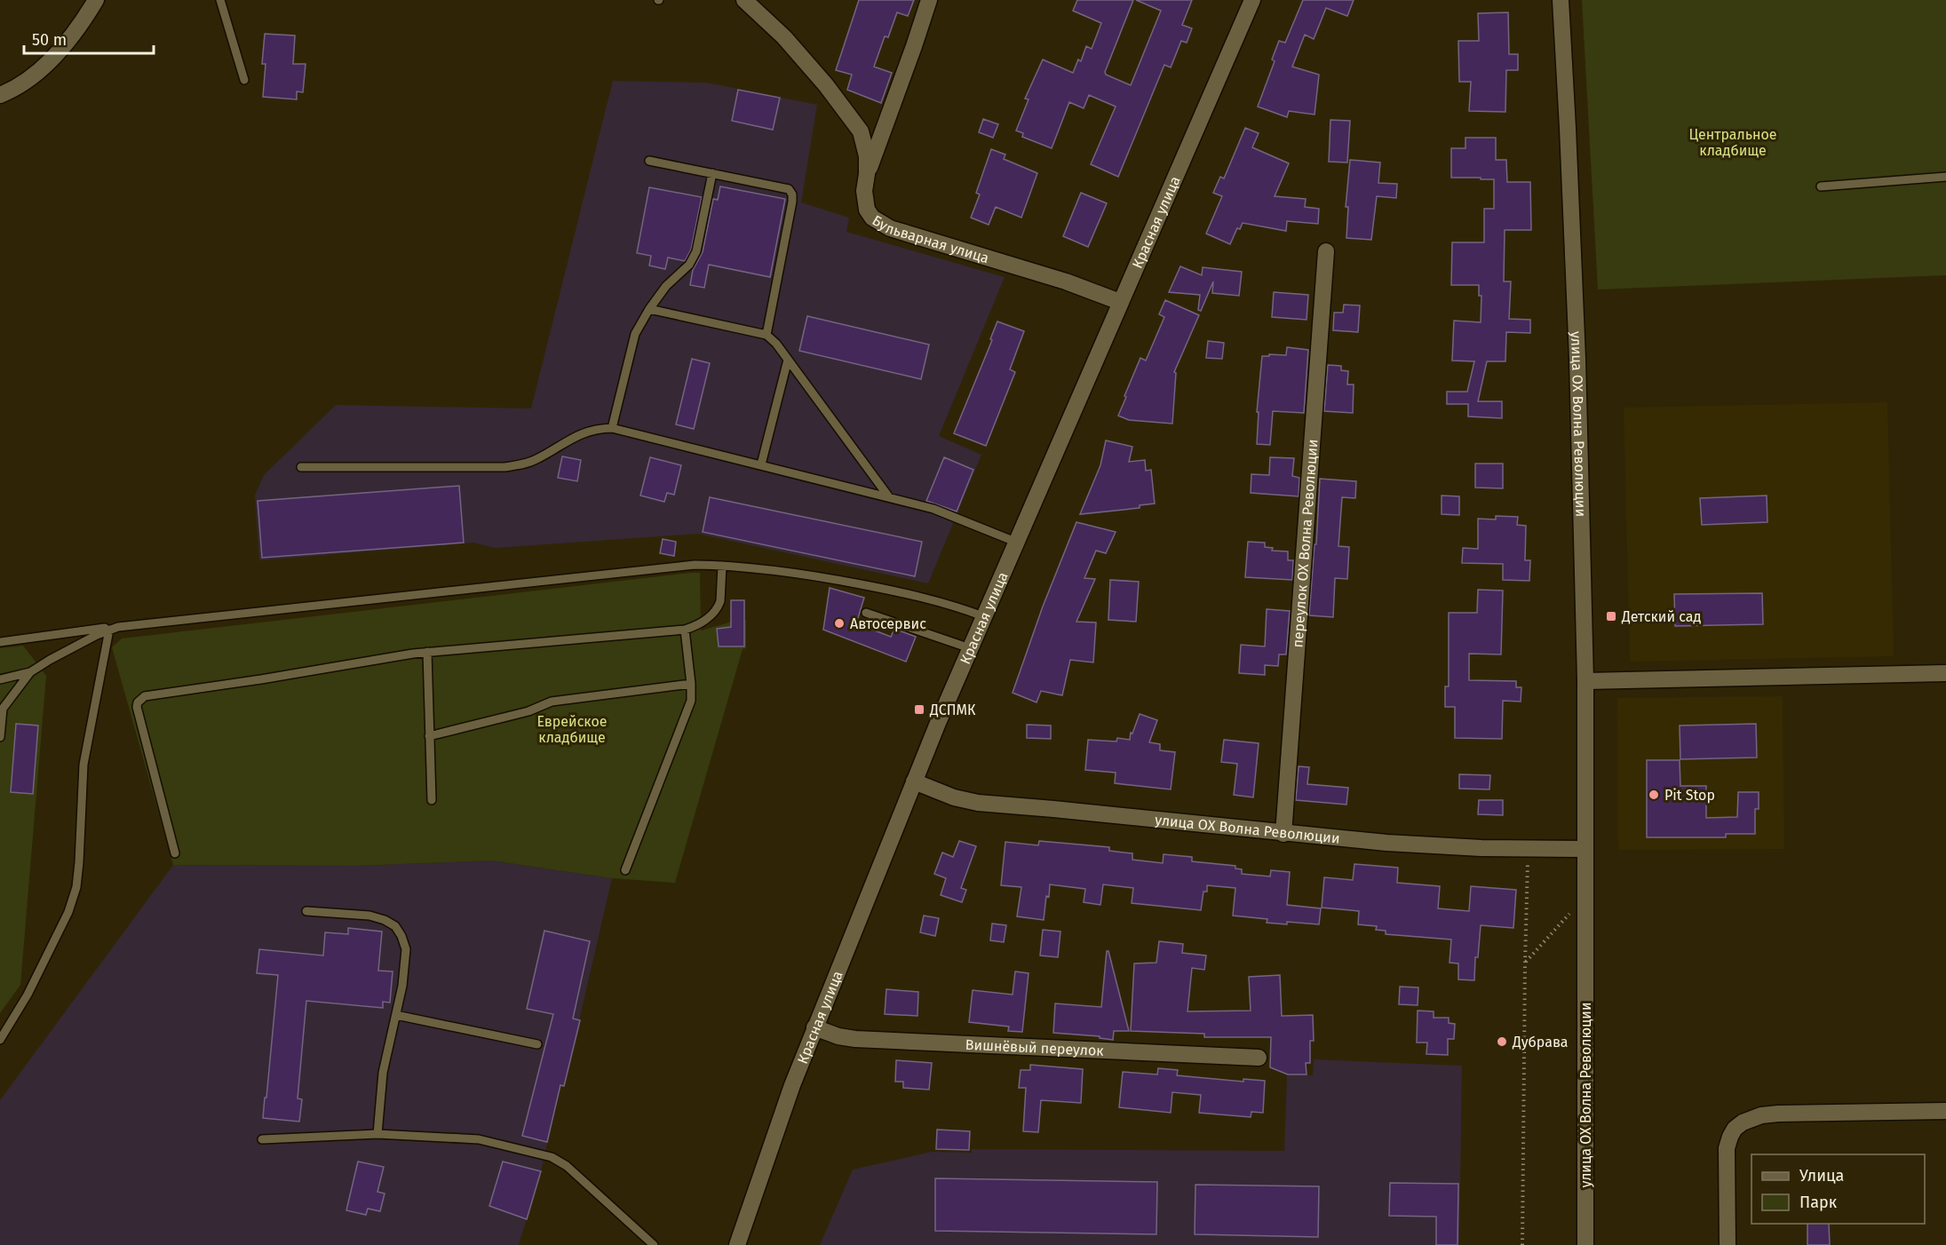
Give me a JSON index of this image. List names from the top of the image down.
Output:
{
  "streets": {
    "street": [
      "Красная улица",
      "Бульварная улица",
      "улица ОХ Волна Революции",
      "переулок ОХ Волна Революции",
      "Вишнёвый переулок"
    ]
  },
  "crossings": [
    ["Красная улица", "Бульварная улица"],
    ["Красная улица", "улица ОХ Волна Революции"],
    ["Красная улица", "Вишнёвый переулок"],
    ["улица ОХ Волна Революции", "переулок ОХ Волна Революции"]
  ],
  "parks": ["Центральное кладбище", "Еврейское кладбище"],
  "places": {
    "transit": ["Детский сад", "ДСПМК"],
    "other": ["Автосервис", "Pit Stop", "Дубрава"]
  },
  "legend": ["Улица", "Парк"],
  "scale_bar": "50 m"
}
